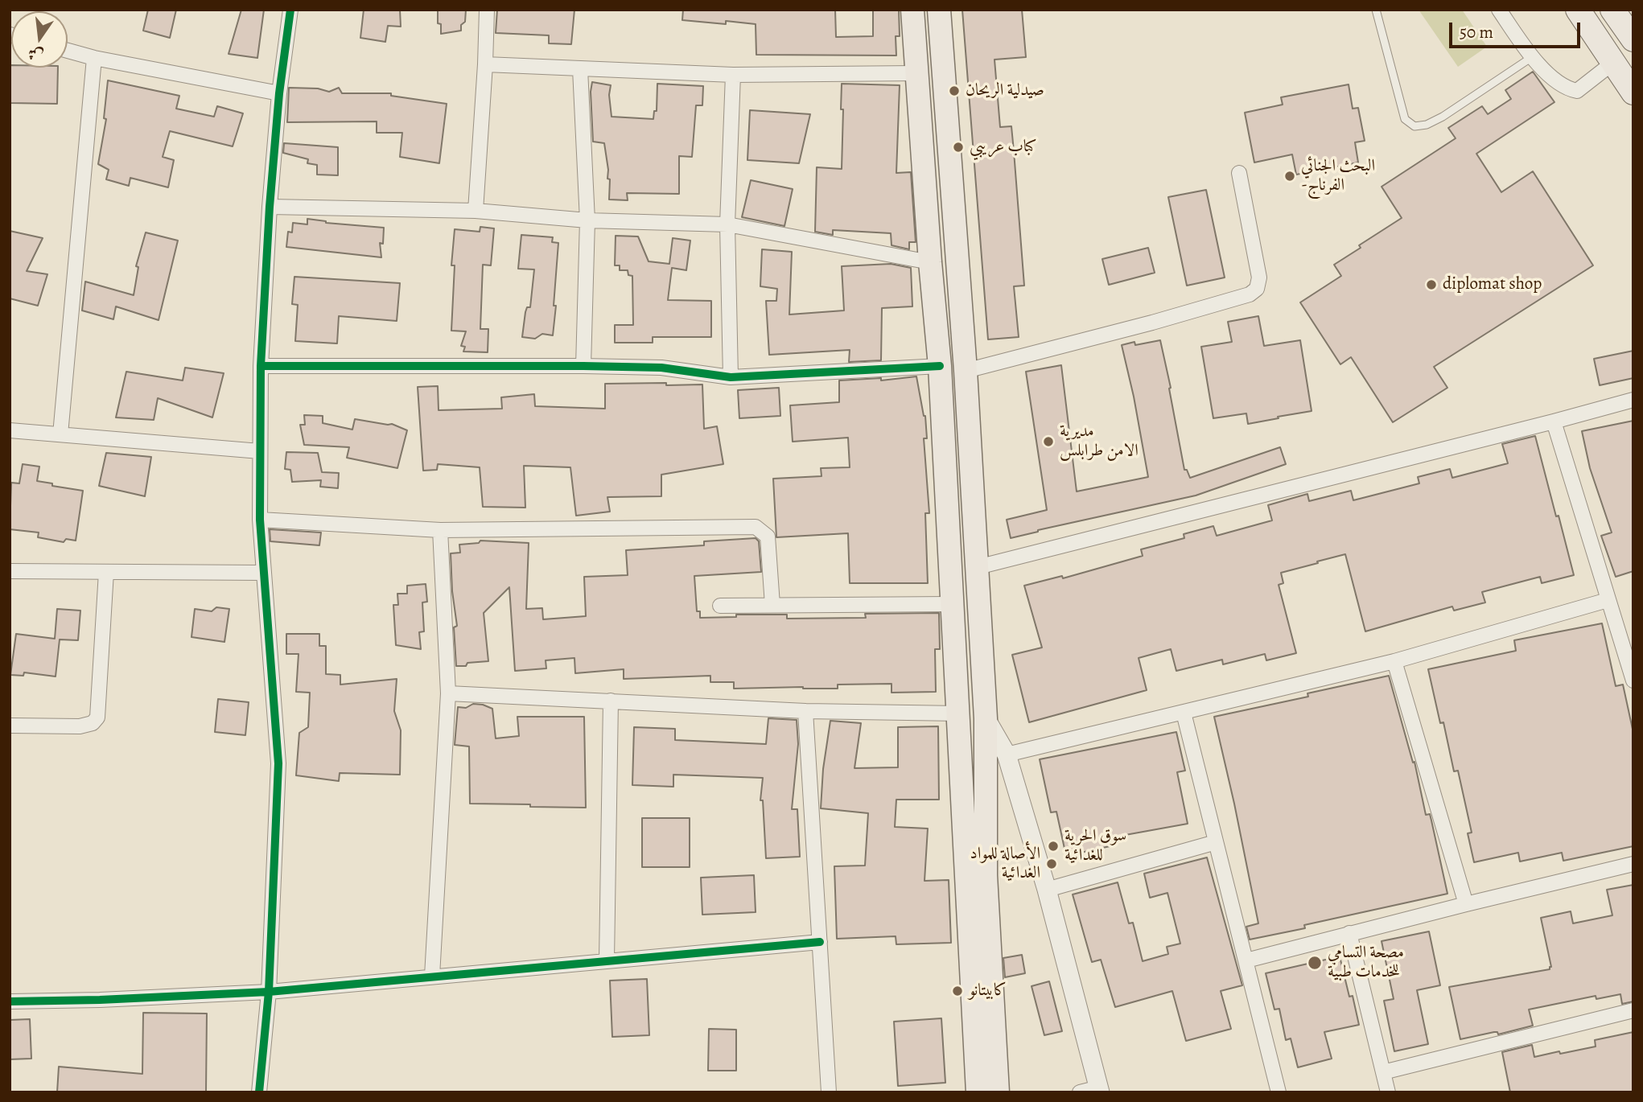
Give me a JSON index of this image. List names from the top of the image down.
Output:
{
  "places": [
    "صيدلية الريحان",
    "كباب عريبي",
    "البحث الجنائي -الفرناج",
    "diplomat shop",
    "مديرية الامن طرابلس",
    "سوق الحرية للغدائية",
    "الأصالة للمواد الغدائية",
    "مصحة التسامي للخدمات طبية",
    "كابيتانو"
  ],
  "scale_bar": "50 m",
  "north": "bottom"
}
